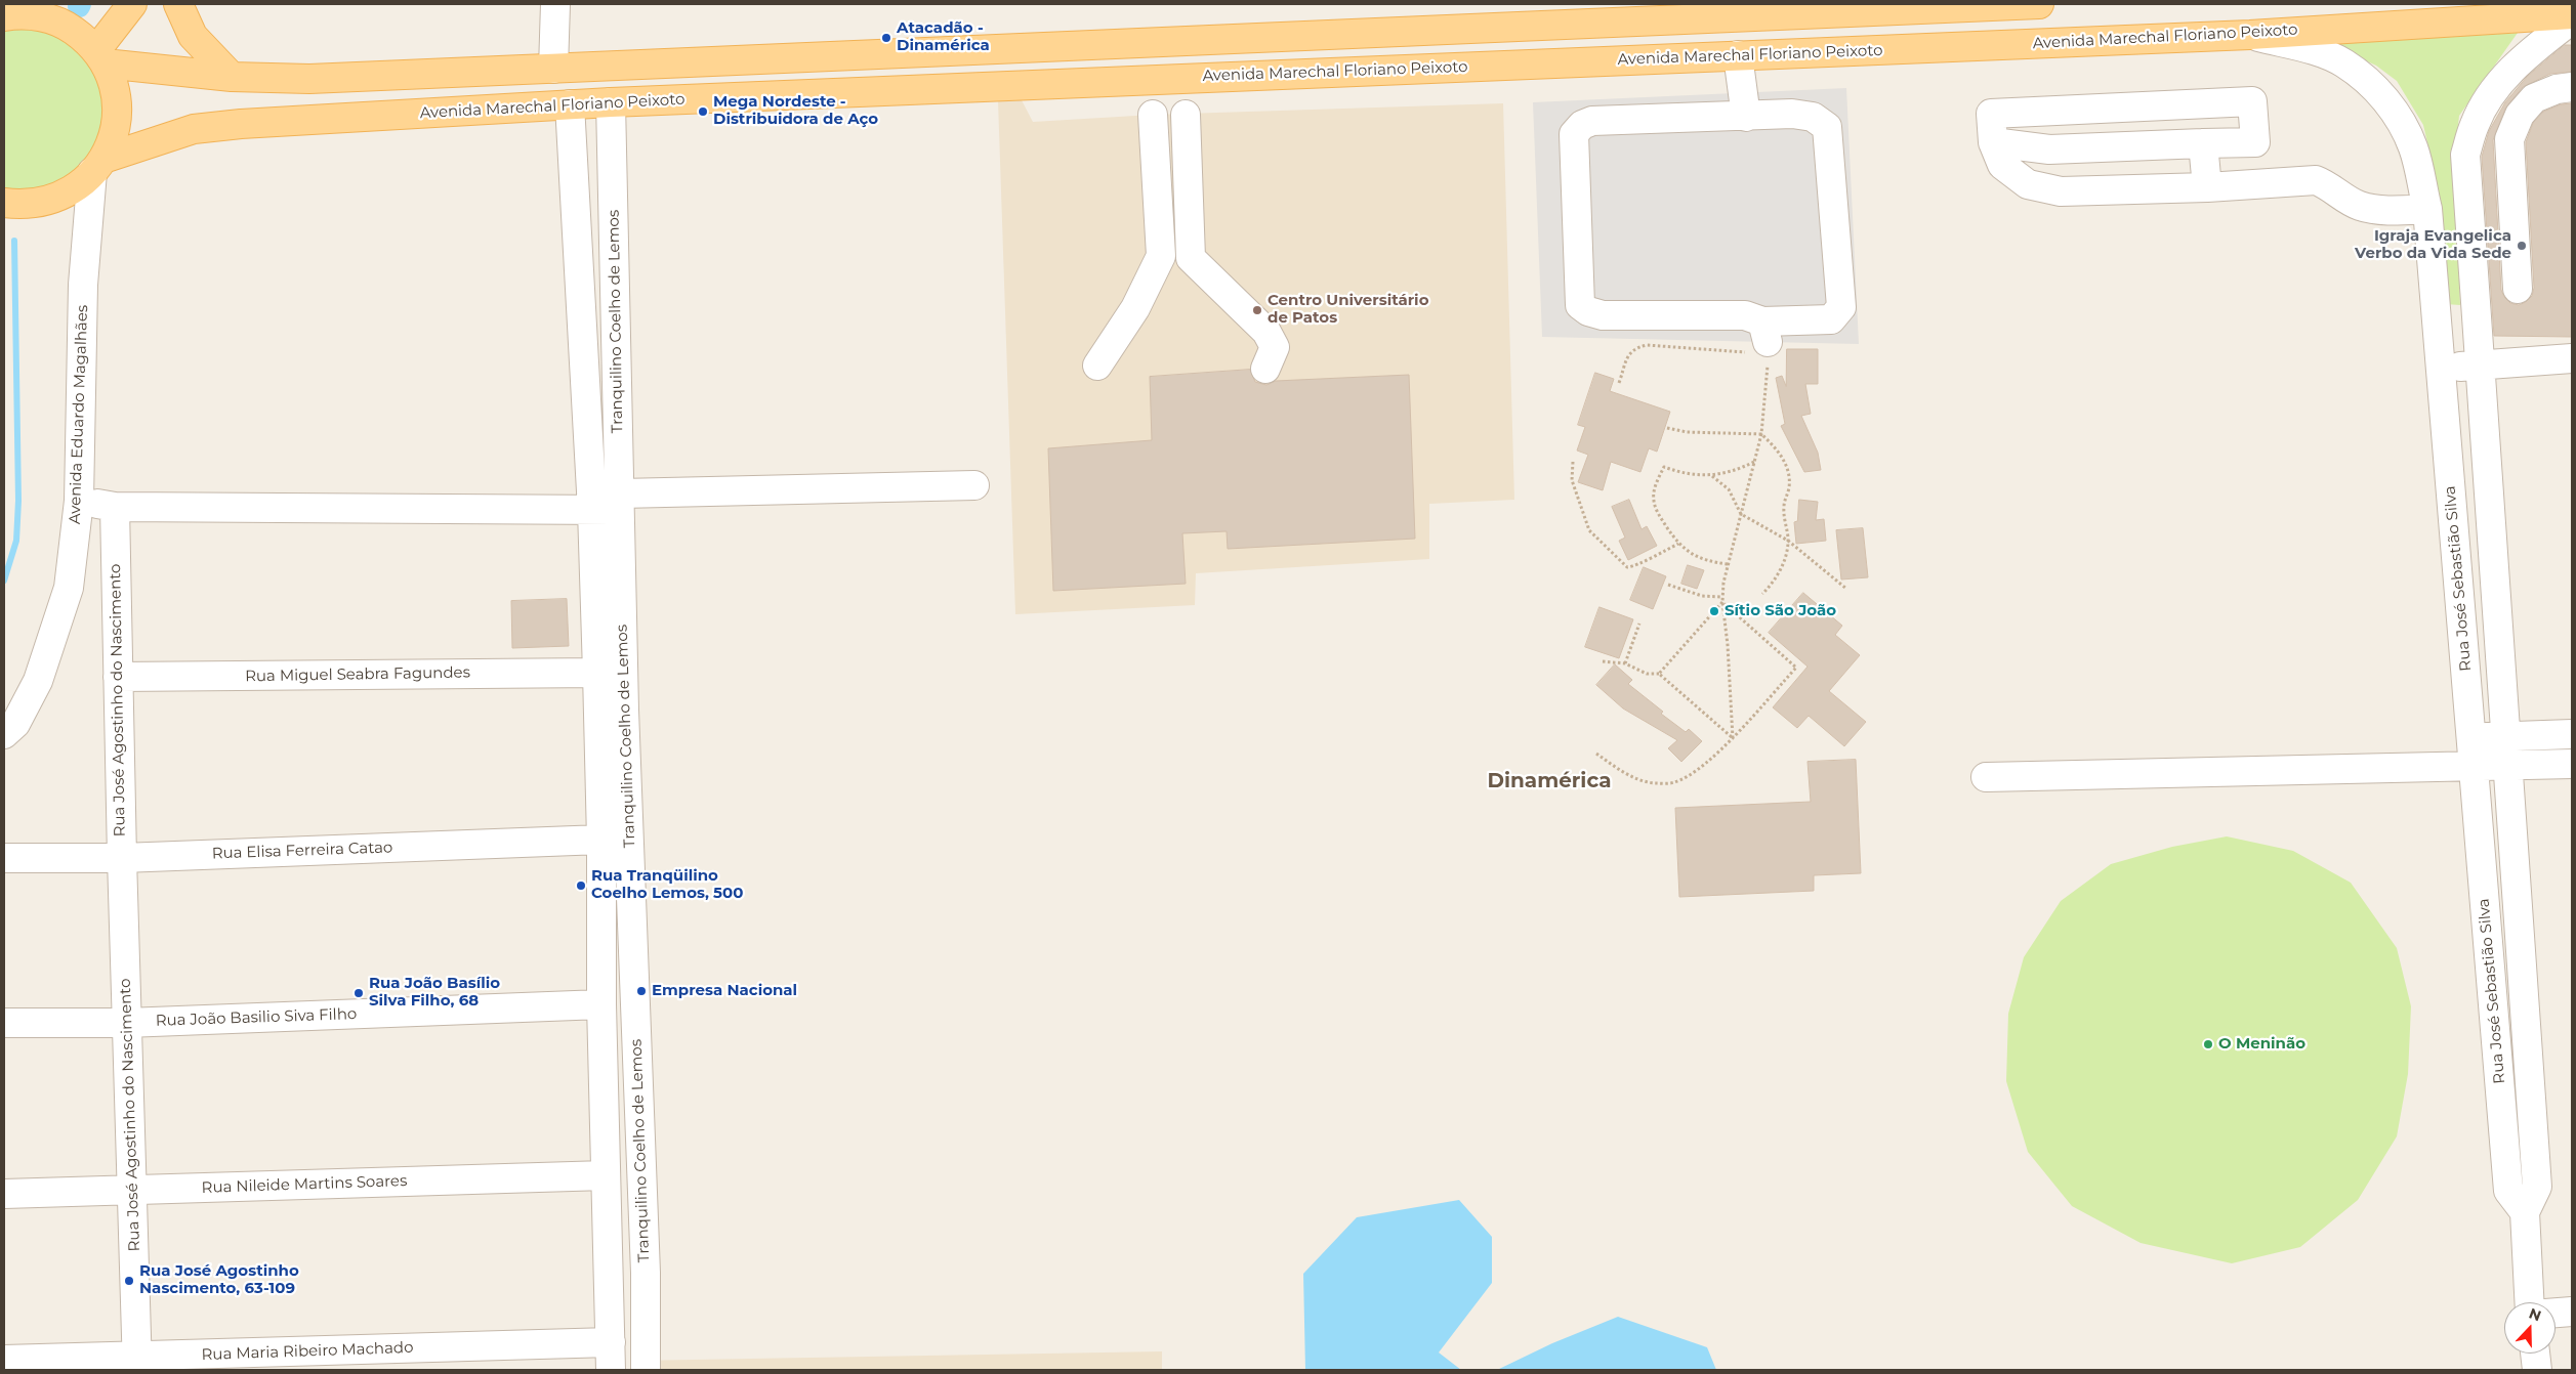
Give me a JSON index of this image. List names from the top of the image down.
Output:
{
  "streets": {
    "main road": ["Avenida Marechal Floriano Peixoto"],
    "street": [
      "Tranquilino Coelho de Lemos",
      "Avenida Eduardo Magalhães",
      "Rua José Sebastião Silva",
      "Rua Miguel Seabra Fagundes",
      "Rua José Agostinho do Nascimento",
      "Rua Elisa Ferreira Catao",
      "Rua João Basilio Siva Filho",
      "Rua Nileide Martins Soares",
      "Rua Maria Ribeiro Machado"
    ]
  },
  "crossings": [
    ["Avenida Marechal Floriano Peixoto", "Tranquilino Coelho de Lemos"],
    ["Avenida Marechal Floriano Peixoto", "Avenida Eduardo Magalhães"],
    ["Avenida Marechal Floriano Peixoto", "Rua José Sebastião Silva"],
    ["Tranquilino Coelho de Lemos", "Rua Miguel Seabra Fagundes"],
    ["Tranquilino Coelho de Lemos", "Rua Elisa Ferreira Catao"],
    ["Tranquilino Coelho de Lemos", "Rua João Basilio Siva Filho"],
    ["Tranquilino Coelho de Lemos", "Rua Nileide Martins Soares"],
    ["Tranquilino Coelho de Lemos", "Rua Maria Ribeiro Machado"],
    ["Rua Miguel Seabra Fagundes", "Rua José Agostinho do Nascimento"],
    ["Rua José Agostinho do Nascimento", "Rua Elisa Ferreira Catao"],
    ["Rua José Agostinho do Nascimento", "Rua João Basilio Siva Filho"],
    ["Rua José Agostinho do Nascimento", "Rua Nileide Martins Soares"],
    ["Rua José Agostinho do Nascimento", "Rua Maria Ribeiro Machado"]
  ],
  "districts": ["Dinamérica"],
  "places": [
    "Atacadão - Dinamérica",
    "Mega Nordeste - Distribuidora de Aço",
    "Igraja Evangelica Verbo da Vida Sede",
    "Centro Universitário de Patos",
    "Sítio São João",
    "Rua Tranqüilino Coelho Lemos, 500",
    "Empresa Nacional",
    "Rua João Basílio Silva Filho, 68",
    "O Meninão",
    "Rua José Agostinho Nascimento, 63-109"
  ],
  "north": "top"
}
